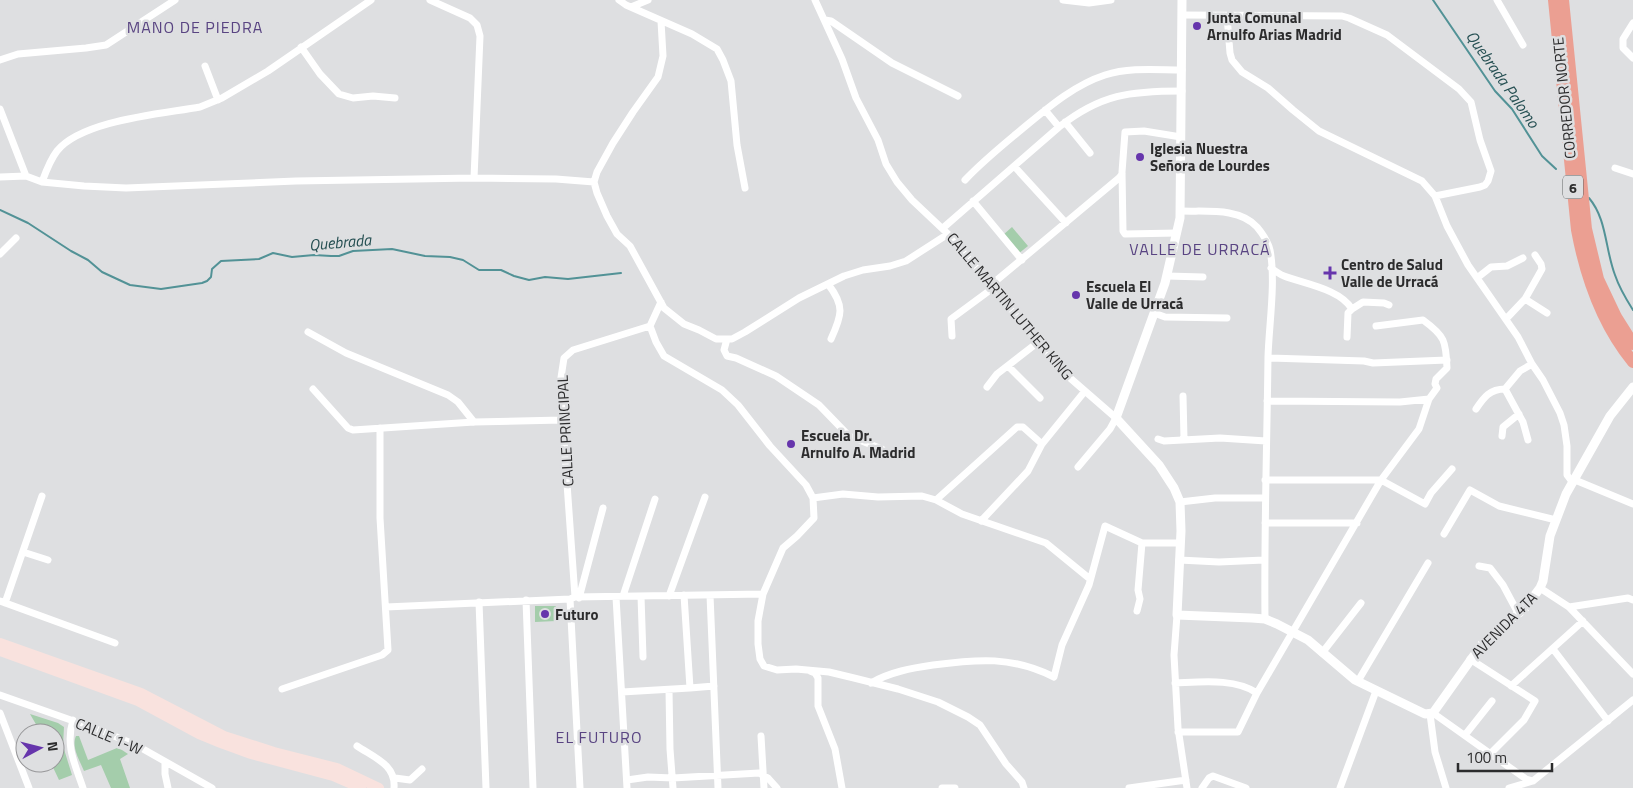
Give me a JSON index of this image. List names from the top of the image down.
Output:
{
  "streets": {
    "highway": ["CORREDOR NORTE", "6"],
    "street": [
      "CALLE MARTIN LUTHER KING",
      "CALLE PRINCIPAL",
      "AVENIDA 4TA",
      "CALLE 1-W"
    ]
  },
  "districts": ["MANO DE PIEDRA", "VALLE DE URRACÁ", "EL FUTURO"],
  "water": ["Quebrada Palomo", "Quebrada"],
  "places": {
    "other": [
      "Junta Comunal Arnulfo Arias Madrid",
      "Iglesia Nuestra Señora de Lourdes",
      "Escuela El Valle de Urracá",
      "Escuela Dr. Arnulfo A. Madrid",
      "Futuro"
    ],
    "health": ["Centro de Salud Valle de Urracá"]
  },
  "scale_bar": "100 m",
  "north": "right"
}
